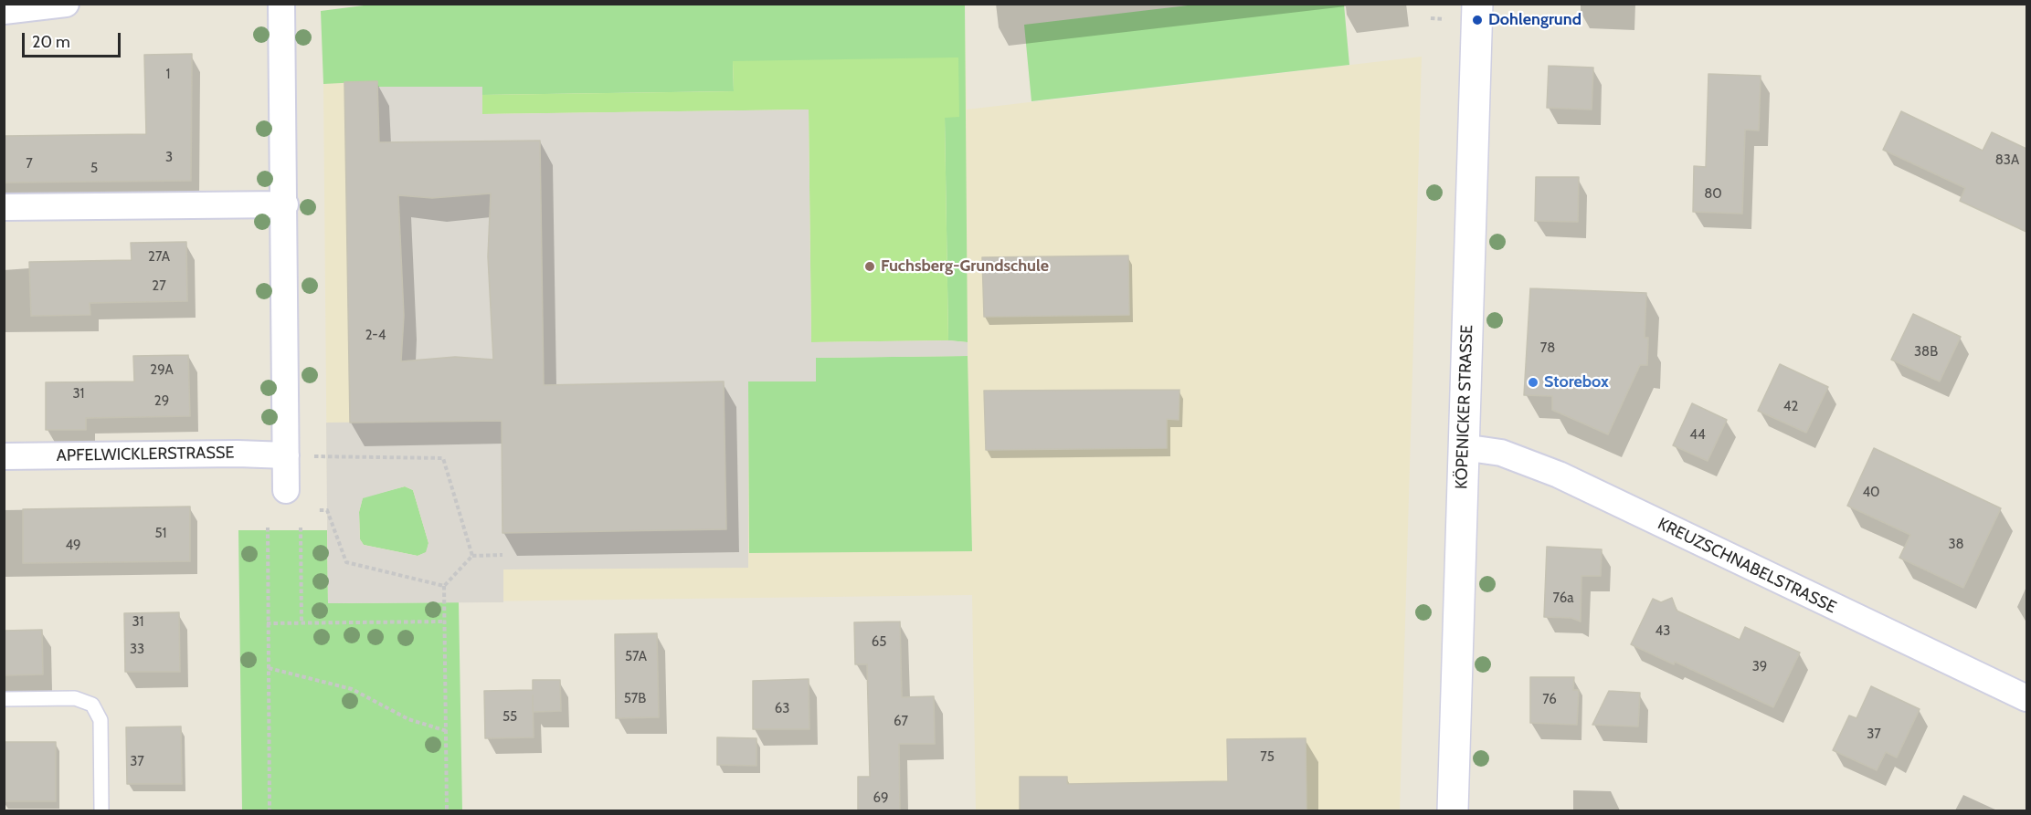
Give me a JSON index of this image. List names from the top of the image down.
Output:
{
  "streets": {
    "main road": ["KÖPENICKER STRASSE"],
    "street": ["APFELWICKLERSTRASSE", "KREUZSCHNABELSTRASSE"]
  },
  "crossings": [
    ["KÖPENICKER STRASSE", "KREUZSCHNABELSTRASSE"]
  ],
  "places": ["Dohlengrund", "Fuchsberg-Grundschule", "Storebox"],
  "house_numbers": [
    "1",
    "3",
    "83A",
    "7",
    "5",
    "80",
    "27A",
    "27",
    "2-4",
    "78",
    "38B",
    "29A",
    "31",
    "29",
    "42",
    "44",
    "40",
    "51",
    "38",
    "49",
    "76a",
    "31",
    "43",
    "65",
    "33",
    "57A",
    "39",
    "57B",
    "76",
    "63",
    "55",
    "67",
    "37",
    "75",
    "37",
    "69"
  ],
  "scale_bar": "20 m"
}
